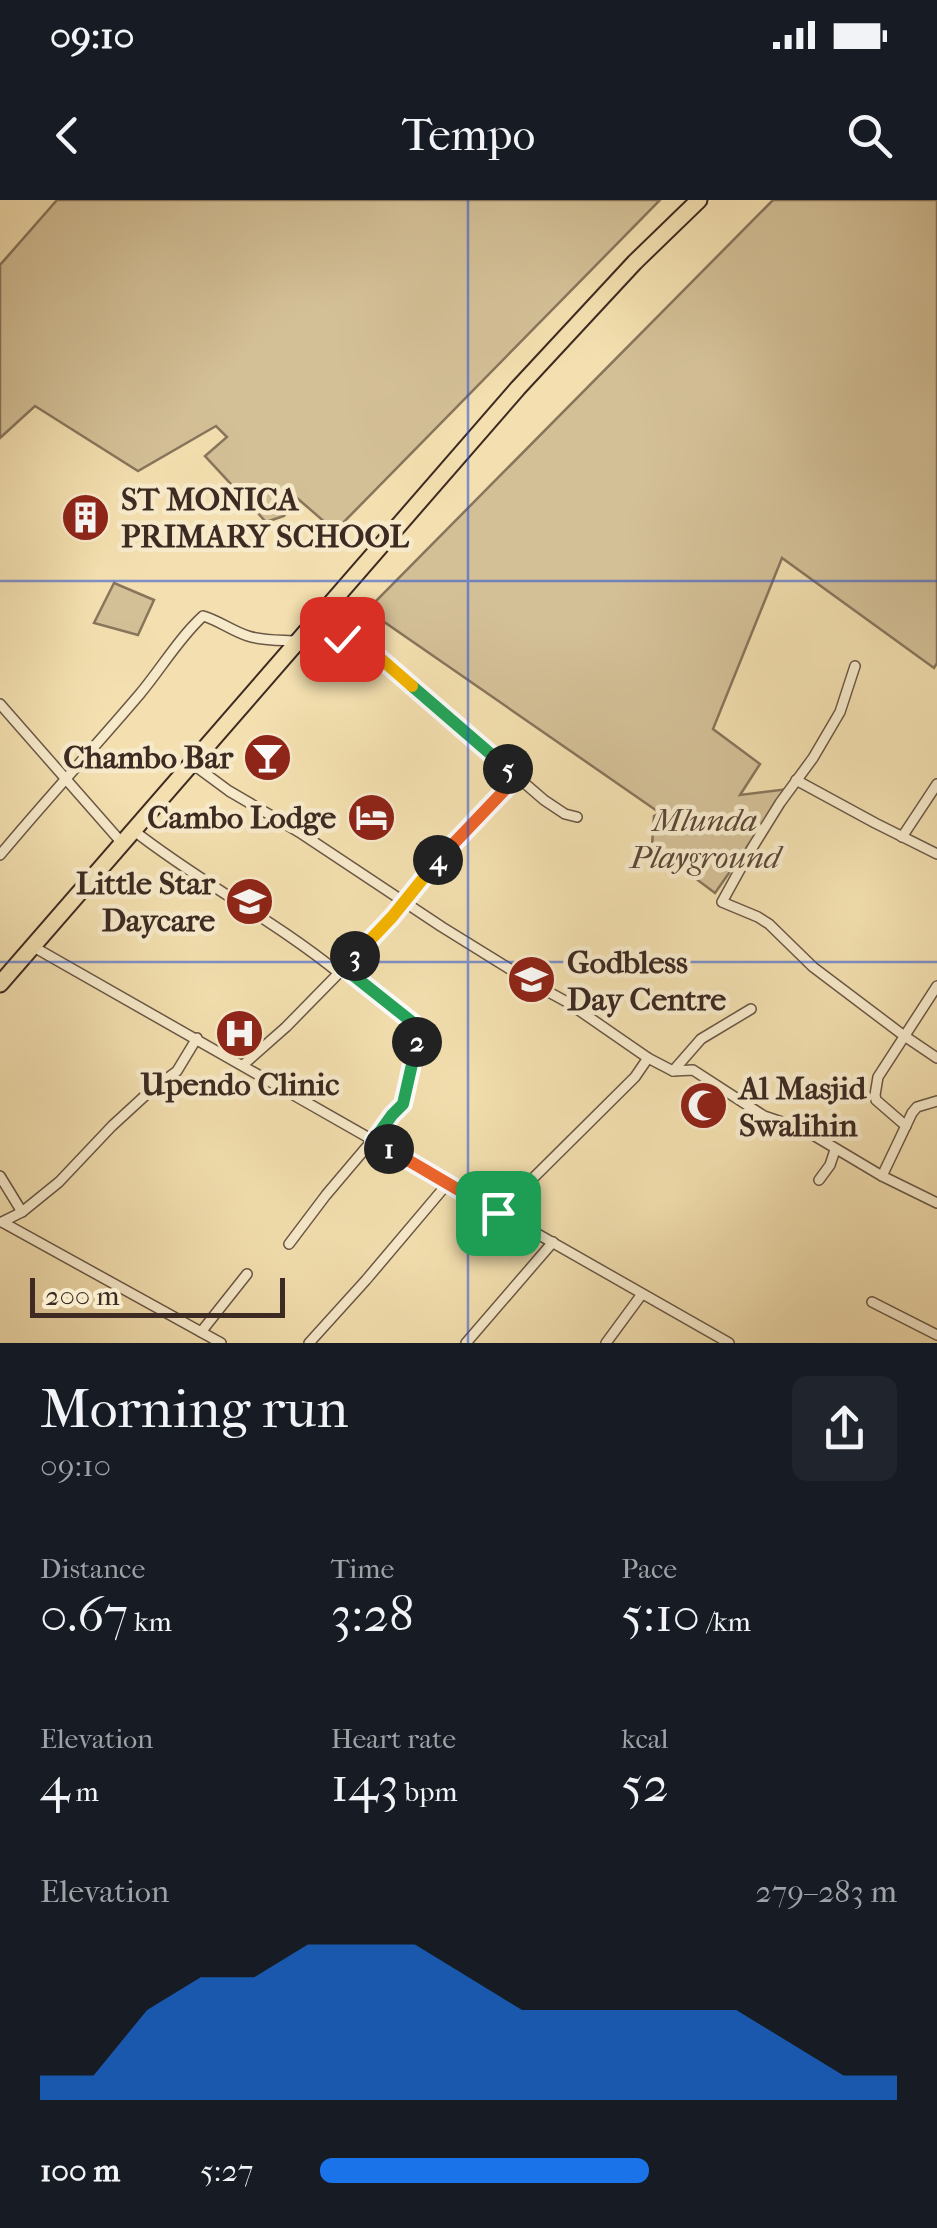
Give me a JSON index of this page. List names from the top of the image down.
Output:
{
  "parks": ["Mlunda Playground"],
  "places": {
    "building": ["ST MONICA PRIMARY SCHOOL"],
    "bar": ["Chambo Bar"],
    "hotel": ["Cambo Lodge"],
    "school or university": ["Little Star Daycare", "Godbless Day Centre"],
    "hospital": ["Upendo Clinic"],
    "mosque": ["Al Masjid Swalihin"]
  },
  "scale_bar": "200 m",
  "page": {
    "status": "09:10",
    "header": "Tempo",
    "pins": [
      "5",
      "4",
      "3",
      "2",
      "1"
    ],
    "scale": "200 m",
    "heading": ["Morning run", "09:10"],
    "stats": [
      ["Distance", "0.67 km"],
      ["Time", "3:28"],
      ["Pace", "5:10 /km"],
      ["Elevation", "4 m"],
      ["Heart rate", "143 bpm"],
      ["kcal", "52"]
    ],
    "chart": ["Elevation", "279–283 m"],
    "list": [
      {
        "name": "100 m",
        "note": "5:27"
      }
    ]
  }
}
